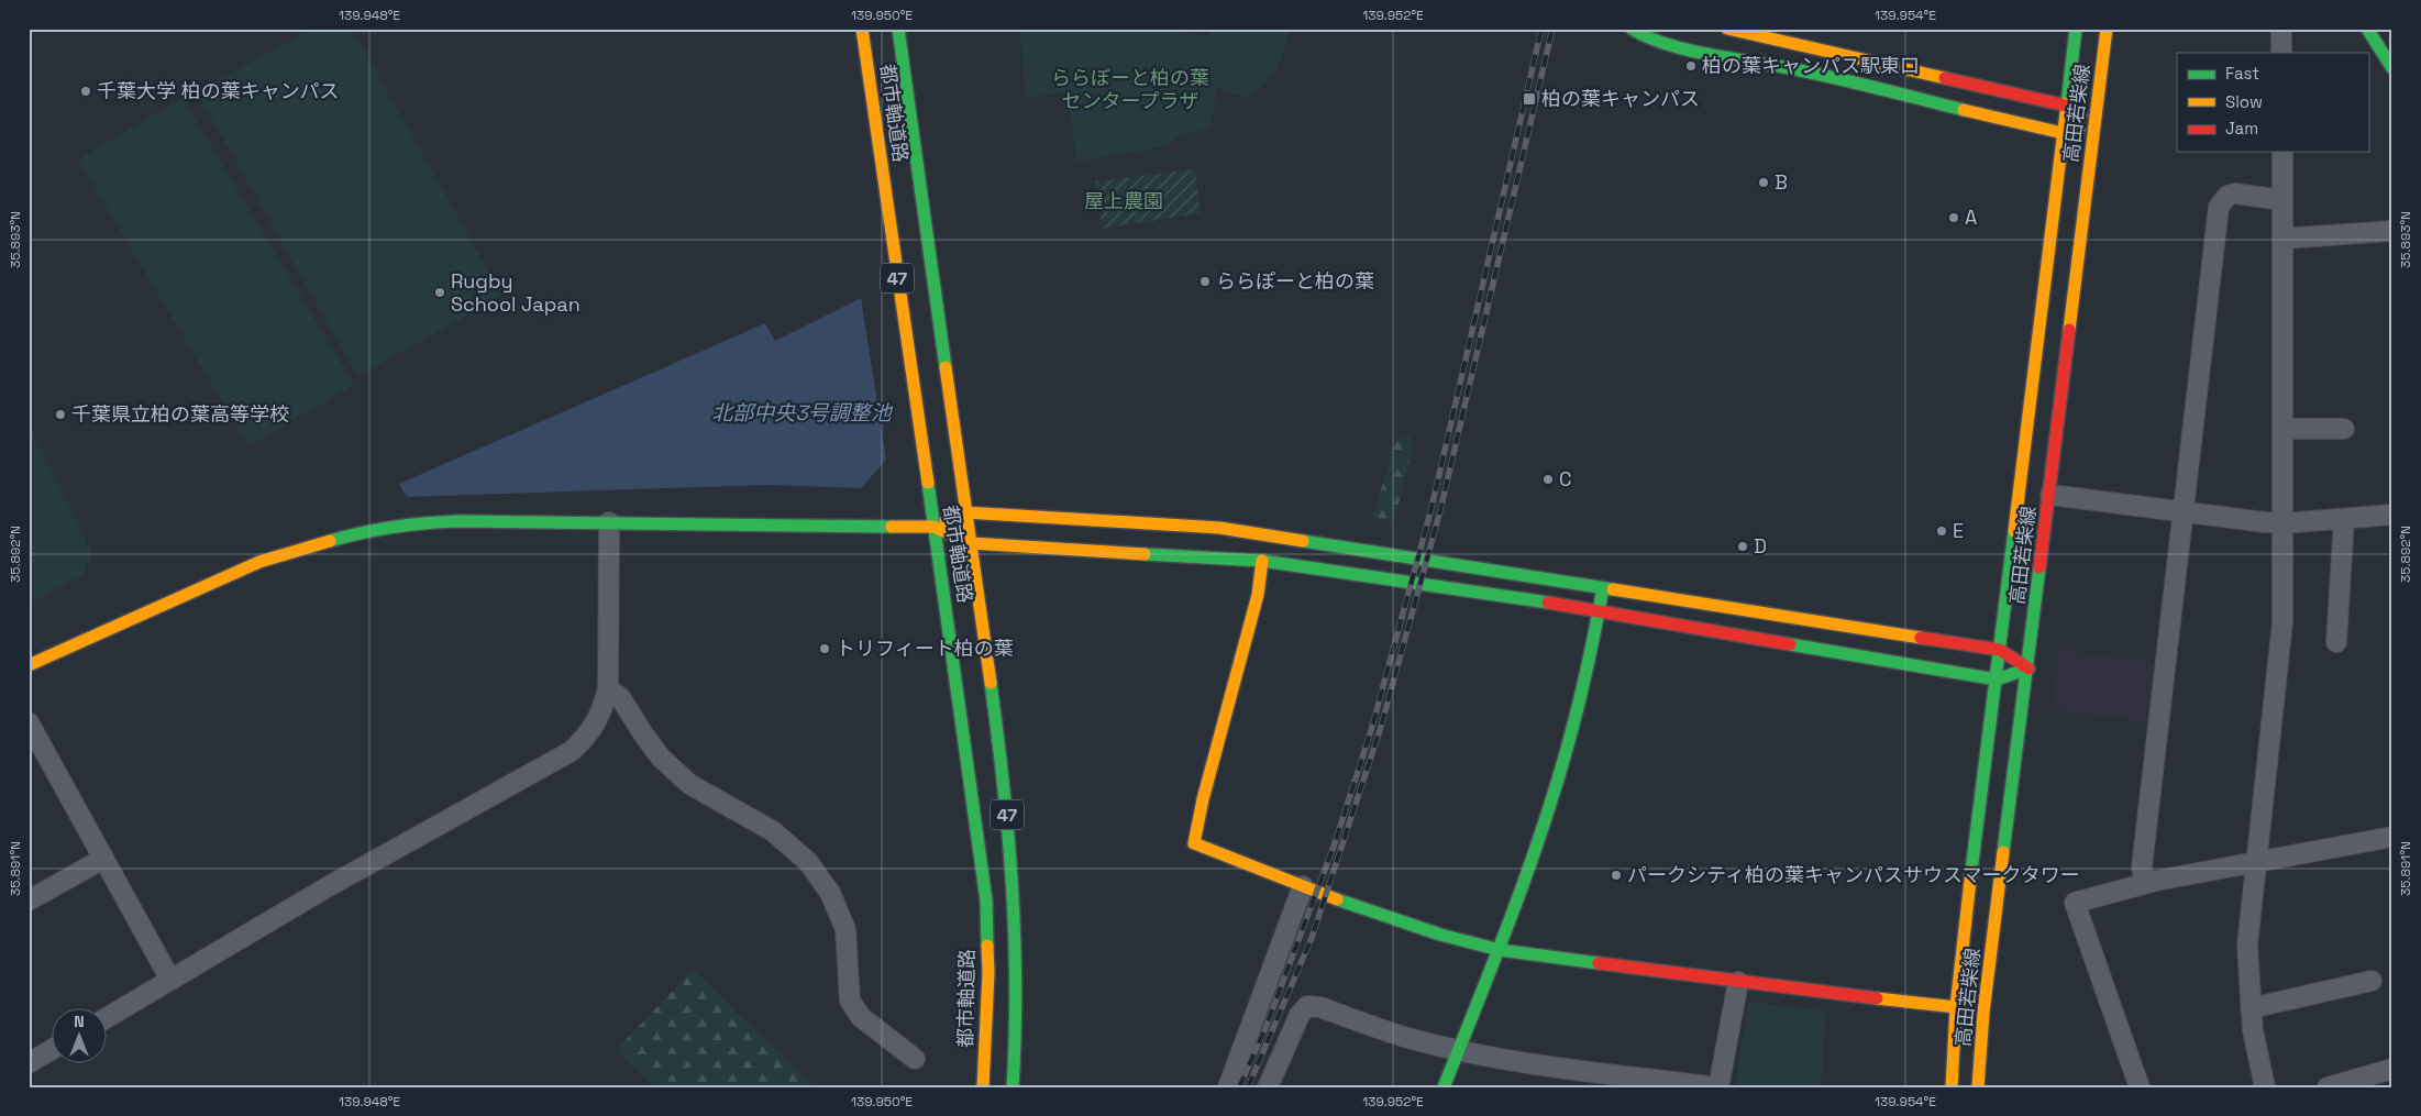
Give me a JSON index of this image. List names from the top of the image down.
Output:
{
  "streets": {
    "street": ["都市軸道路", "高田若柴線", "47"]
  },
  "water": ["北部中央3号調整池"],
  "parks": ["ららぽーと柏の葉 センタープラザ", "屋上農園"],
  "places": {
    "other": [
      "柏の葉キャンパス駅東口",
      "千葉大学 柏の葉キャンパス",
      "B",
      "A",
      "ららぽーと柏の葉",
      "Rugby School Japan",
      "千葉県立柏の葉高等学校",
      "C",
      "E",
      "D",
      "トリフィート柏の葉",
      "パークシティ柏の葉キャンパスサウスマークタワー"
    ],
    "transit": ["柏の葉キャンパス"]
  },
  "legend": ["Fast", "Slow", "Jam"],
  "north": "top",
  "coordinates": [
    "139.948°E",
    "139.950°E",
    "139.952°E",
    "139.954°E",
    "35.893°N",
    "35.892°N",
    "35.891°N"
  ]
}
